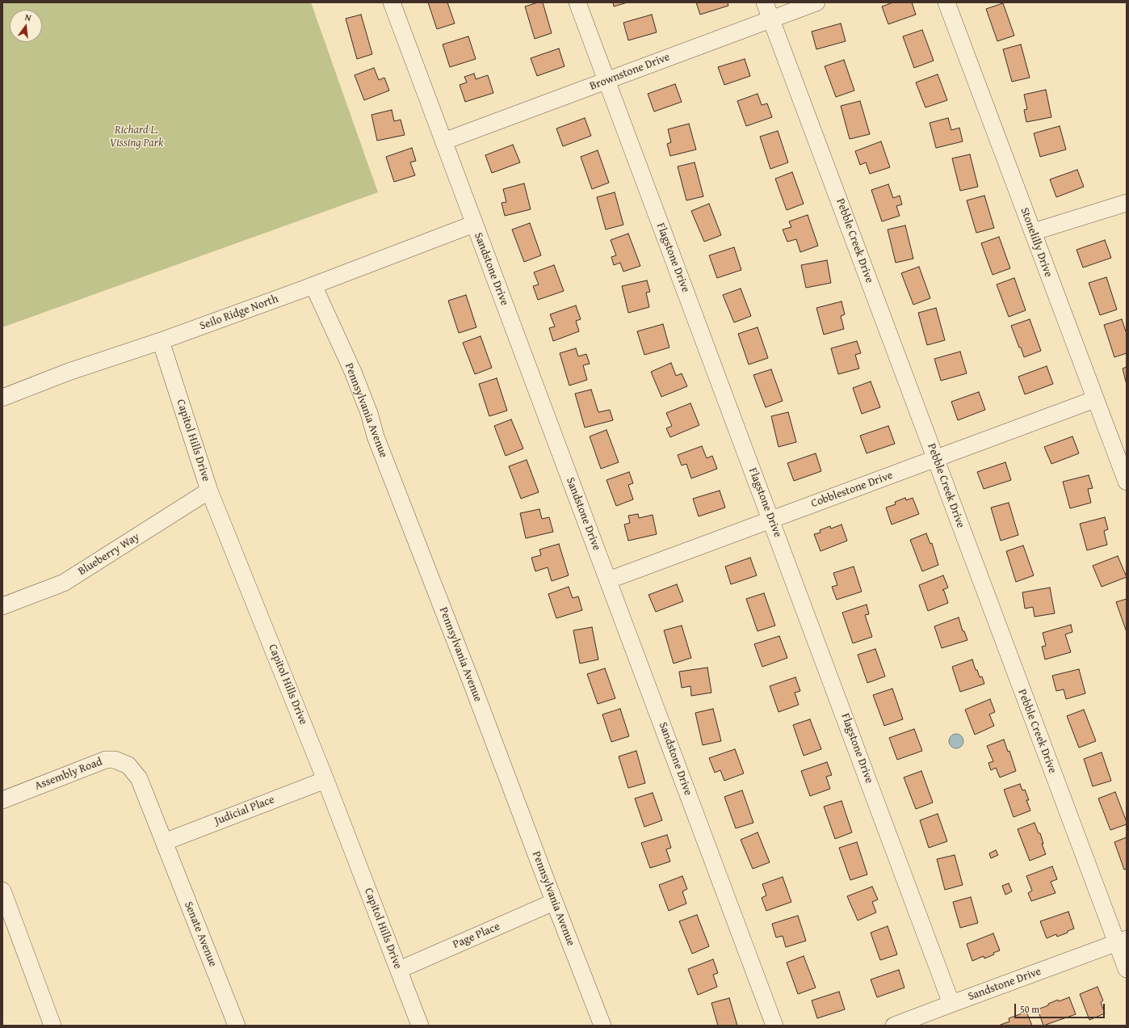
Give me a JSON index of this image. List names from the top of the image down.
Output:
{
  "streets": {
    "street": [
      "Brownstone Drive",
      "Pebble Creek Drive",
      "Stonelilly Drive",
      "Flagstone Drive",
      "Sandstone Drive",
      "Seilo Ridge North",
      "Pennsylvania Avenue",
      "Capitol Hills Drive",
      "Cobblestone Drive",
      "Blueberry Way",
      "Assembly Road",
      "Judicial Place",
      "Senate Avenue",
      "Page Place"
    ]
  },
  "crossings": [
    ["Brownstone Drive", "Pebble Creek Drive"],
    ["Brownstone Drive", "Flagstone Drive"],
    ["Brownstone Drive", "Sandstone Drive"],
    ["Pebble Creek Drive", "Sandstone Drive"],
    ["Pebble Creek Drive", "Cobblestone Drive"],
    ["Stonelilly Drive", "Cobblestone Drive"],
    ["Flagstone Drive", "Sandstone Drive"],
    ["Flagstone Drive", "Cobblestone Drive"],
    ["Sandstone Drive", "Seilo Ridge North"],
    ["Sandstone Drive", "Cobblestone Drive"],
    ["Seilo Ridge North", "Pennsylvania Avenue"],
    ["Seilo Ridge North", "Capitol Hills Drive"],
    ["Pennsylvania Avenue", "Page Place"],
    ["Capitol Hills Drive", "Blueberry Way"],
    ["Capitol Hills Drive", "Judicial Place"],
    ["Capitol Hills Drive", "Page Place"],
    ["Assembly Road", "Judicial Place"],
    ["Assembly Road", "Senate Avenue"],
    ["Judicial Place", "Senate Avenue"]
  ],
  "parks": ["Richard L. Vissing Park"],
  "scale_bar": "50 m",
  "north": "top"
}
